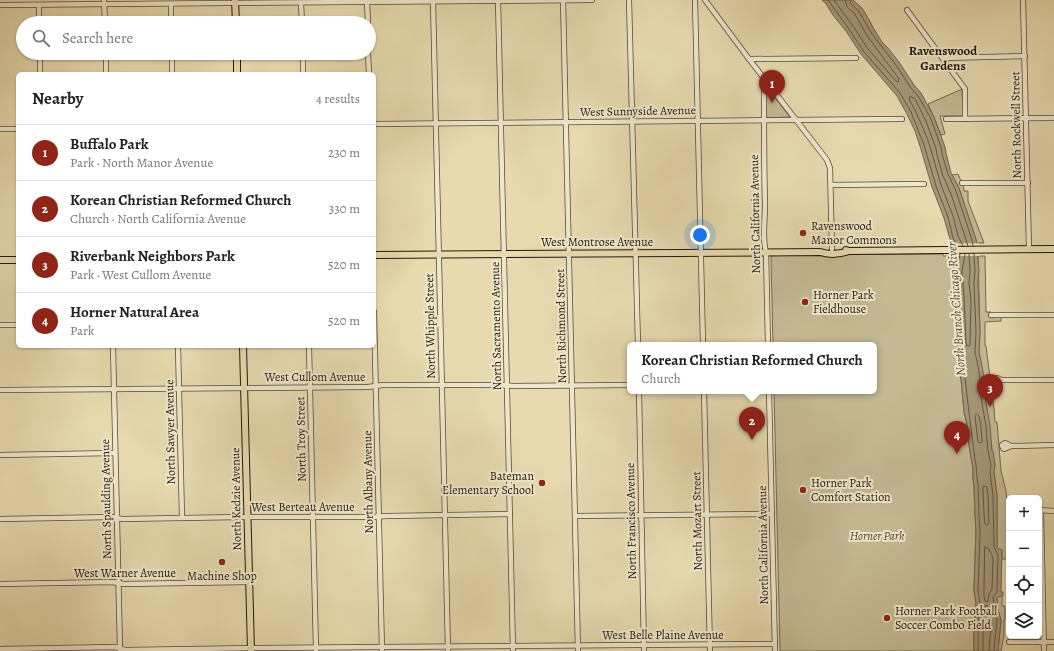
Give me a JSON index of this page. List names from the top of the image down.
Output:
{
  "streets": {
    "main road": ["West Montrose Avenue", "North Kedzie Avenue"],
    "street": [
      "West Sunnyside Avenue",
      "North Rockwell Street",
      "North California Avenue",
      "North Whipple Street",
      "North Sacramento Avenue",
      "North Richmond Street",
      "West Cullom Avenue",
      "North Sawyer Avenue",
      "North Troy Street",
      "North Albany Avenue",
      "North Spaulding Avenue",
      "West Berteau Avenue",
      "North Francisco Avenue",
      "North Mozart Street",
      "West Warner Avenue",
      "West Belle Plaine Avenue"
    ]
  },
  "crossings": [
    ["West Sunnyside Avenue", "North California Avenue"],
    ["West Sunnyside Avenue", "North Whipple Street"],
    ["West Sunnyside Avenue", "North Sacramento Avenue"],
    ["West Sunnyside Avenue", "North Richmond Street"],
    ["North Rockwell Street", "West Montrose Avenue"],
    ["North California Avenue", "West Montrose Avenue"],
    ["North California Avenue", "West Belle Plaine Avenue"],
    ["West Montrose Avenue", "North Whipple Street"],
    ["West Montrose Avenue", "North Sacramento Avenue"],
    ["West Montrose Avenue", "North Richmond Street"],
    ["North Whipple Street", "West Cullom Avenue"],
    ["North Whipple Street", "West Berteau Avenue"],
    ["North Whipple Street", "West Belle Plaine Avenue"],
    ["North Sacramento Avenue", "West Cullom Avenue"],
    ["North Sacramento Avenue", "West Berteau Avenue"],
    ["North Sacramento Avenue", "West Belle Plaine Avenue"],
    ["North Richmond Street", "West Cullom Avenue"],
    ["North Richmond Street", "West Belle Plaine Avenue"],
    ["West Cullom Avenue", "North Sawyer Avenue"],
    ["West Cullom Avenue", "North Troy Street"],
    ["West Cullom Avenue", "North Albany Avenue"],
    ["West Cullom Avenue", "North Spaulding Avenue"],
    ["West Cullom Avenue", "North Kedzie Avenue"],
    ["North Sawyer Avenue", "West Berteau Avenue"],
    ["North Troy Street", "West Berteau Avenue"],
    ["North Troy Street", "West Belle Plaine Avenue"],
    ["North Albany Avenue", "West Berteau Avenue"],
    ["North Albany Avenue", "West Belle Plaine Avenue"],
    ["North Spaulding Avenue", "West Berteau Avenue"],
    ["North Spaulding Avenue", "West Warner Avenue"],
    ["North Spaulding Avenue", "West Belle Plaine Avenue"],
    ["North Kedzie Avenue", "West Berteau Avenue"],
    ["North Kedzie Avenue", "West Warner Avenue"],
    ["North Kedzie Avenue", "West Belle Plaine Avenue"],
    ["North Francisco Avenue", "West Belle Plaine Avenue"],
    ["North Mozart Street", "West Belle Plaine Avenue"]
  ],
  "districts": ["Ravenswood Gardens"],
  "water": ["North Branch Chicago River"],
  "parks": ["Horner Park"],
  "places": [
    "Ravenswood Manor Commons",
    "Horner Park Fieldhouse",
    "Bateman Elementary School",
    "Horner Park Comfort Station",
    "Machine Shop",
    "Horner Park Football Soccer Combo Field"
  ],
  "page": {
    "search": "Search here",
    "pins": [
      "1",
      "3",
      "2",
      "4"
    ],
    "heading": ["Nearby", "4 results"],
    "list": [
      {
        "mark": "1",
        "name": "Buffalo Park",
        "note": "Park · North Manor Avenue",
        "value": "230 m"
      },
      {
        "mark": "2",
        "name": "Korean Christian Reformed Church",
        "note": "Church · North California Avenue",
        "value": "330 m"
      },
      {
        "mark": "3",
        "name": "Riverbank Neighbors Park",
        "note": "Park · West Cullom Avenue",
        "value": "520 m"
      },
      {
        "mark": "4",
        "name": "Horner Natural Area",
        "note": "Park",
        "value": "520 m"
      }
    ],
    "popup": ["Korean Christian Reformed Church", "Church"],
    "map_buttons": ["+", "−"]
  }
}
